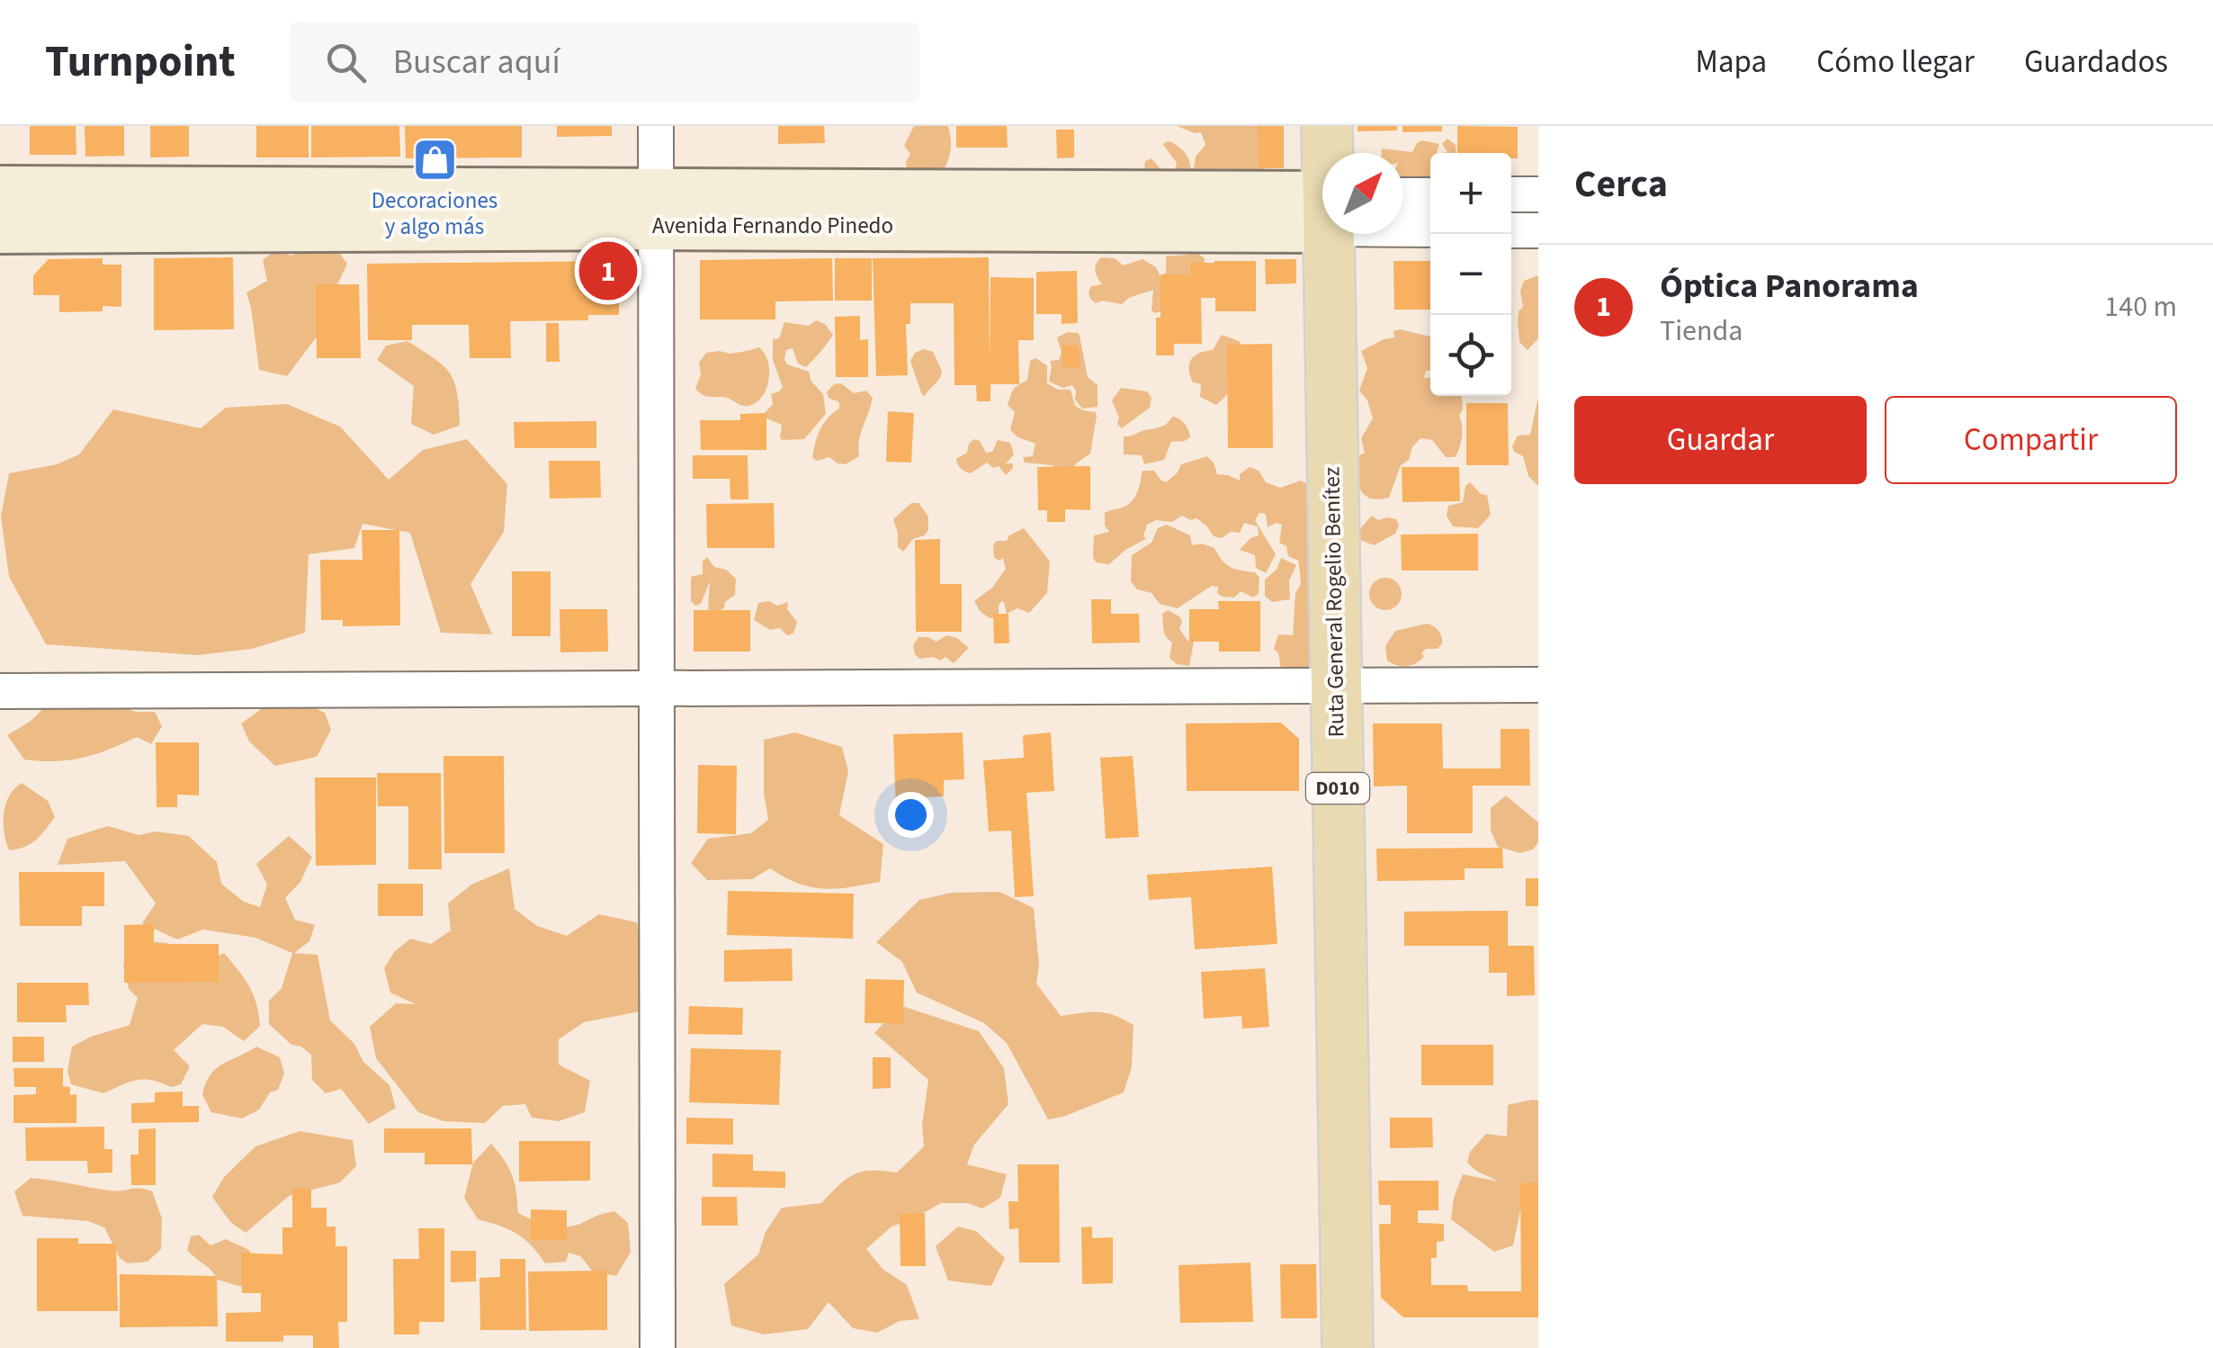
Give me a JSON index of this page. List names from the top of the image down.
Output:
{
  "streets": {
    "main road": ["Ruta General Rogelio Benítez", "D010"],
    "street": ["Avenida Fernando Pinedo"]
  },
  "places": {
    "shop": ["Decoraciones y algo más"]
  },
  "north": "top right",
  "page": {
    "header": "Turnpoint",
    "search": "Buscar aquí",
    "nav": ["Mapa", "Cómo llegar", "Guardados"],
    "heading": "Cerca",
    "map_buttons": ["+", "−"],
    "pins": "1",
    "list": [
      {
        "mark": "1",
        "name": "Óptica Panorama",
        "note": "Tienda",
        "value": "140 m"
      }
    ],
    "buttons": ["Guardar", "Compartir"]
  }
}
